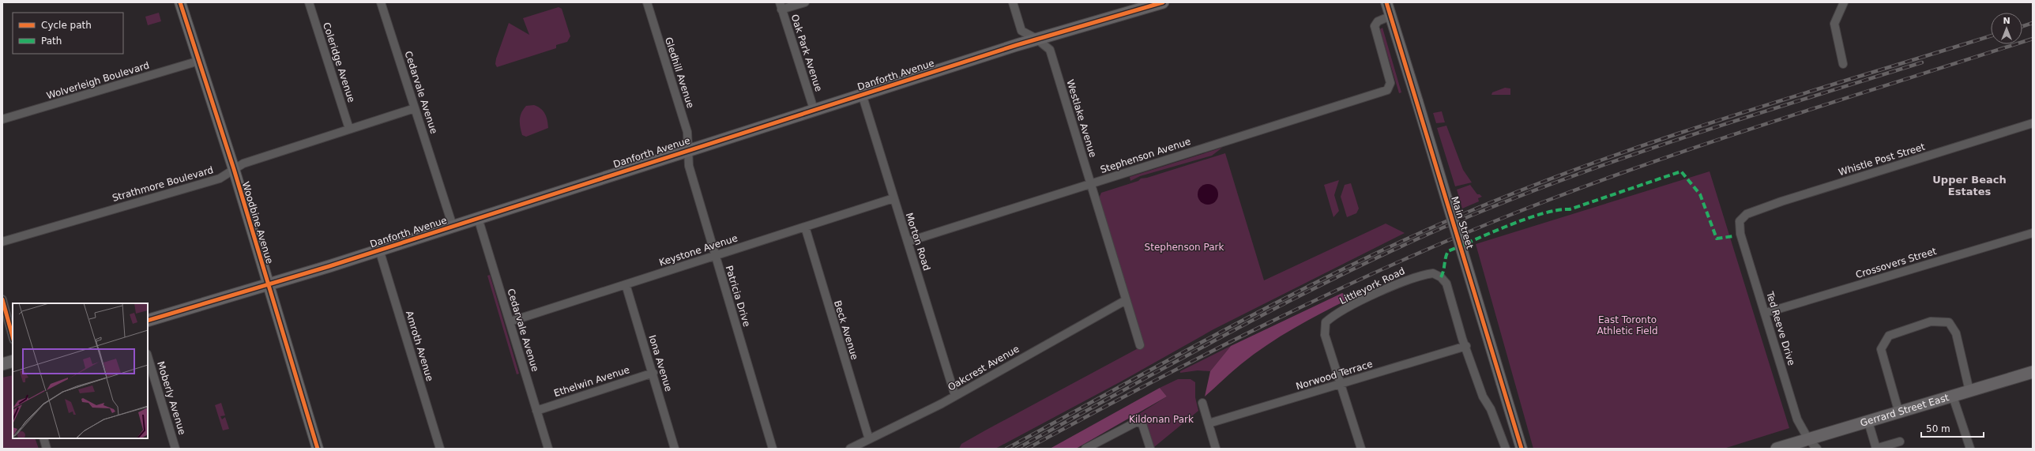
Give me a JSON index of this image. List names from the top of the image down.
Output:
{
  "streets": {
    "main road": ["Danforth Avenue", "Gerrard Street East"],
    "street": [
      "Oak Park Avenue",
      "Coleridge Avenue",
      "Gledhill Avenue",
      "Wolverleigh Boulevard",
      "Cedarvale Avenue",
      "Westlake Avenue",
      "Stephenson Avenue",
      "Whistle Post Street",
      "Strathmore Boulevard",
      "Woodbine Avenue",
      "Main Street",
      "Morton Road",
      "Keystone Avenue",
      "Crossovers Street",
      "Littleyork Road",
      "Patricia Drive",
      "Ted Reeve Drive",
      "Beck Avenue",
      "Amroth Avenue",
      "Iona Avenue",
      "Oakcrest Avenue",
      "Norwood Terrace",
      "Ethelwin Avenue",
      "Moberly Avenue"
    ]
  },
  "crossings": [
    ["Oak Park Avenue", "Danforth Avenue"],
    ["Coleridge Avenue", "Strathmore Boulevard"],
    ["Gledhill Avenue", "Danforth Avenue"],
    ["Gledhill Avenue", "Patricia Drive"],
    ["Danforth Avenue", "Cedarvale Avenue"],
    ["Danforth Avenue", "Westlake Avenue"],
    ["Danforth Avenue", "Woodbine Avenue"],
    ["Danforth Avenue", "Morton Road"],
    ["Danforth Avenue", "Patricia Drive"],
    ["Danforth Avenue", "Amroth Avenue"],
    ["Wolverleigh Boulevard", "Woodbine Avenue"],
    ["Cedarvale Avenue", "Strathmore Boulevard"],
    ["Cedarvale Avenue", "Keystone Avenue"],
    ["Cedarvale Avenue", "Ethelwin Avenue"],
    ["Westlake Avenue", "Stephenson Avenue"],
    ["Westlake Avenue", "Oakcrest Avenue"],
    ["Stephenson Avenue", "Main Street"],
    ["Stephenson Avenue", "Morton Road"],
    ["Whistle Post Street", "Ted Reeve Drive"],
    ["Strathmore Boulevard", "Woodbine Avenue"],
    ["Morton Road", "Keystone Avenue"],
    ["Morton Road", "Oakcrest Avenue"],
    ["Keystone Avenue", "Patricia Drive"],
    ["Keystone Avenue", "Beck Avenue"],
    ["Keystone Avenue", "Iona Avenue"],
    ["Crossovers Street", "Ted Reeve Drive"],
    ["Littleyork Road", "Norwood Terrace"],
    ["Ted Reeve Drive", "Gerrard Street East"],
    ["Beck Avenue", "Oakcrest Avenue"],
    ["Iona Avenue", "Ethelwin Avenue"]
  ],
  "districts": ["Upper Beach Estates"],
  "parks": ["Stephenson Park", "East Toronto Athletic Field", "Kildonan Park"],
  "legend": ["Cycle path", "Path"],
  "scale_bar": "50 m",
  "north": "top"
}
